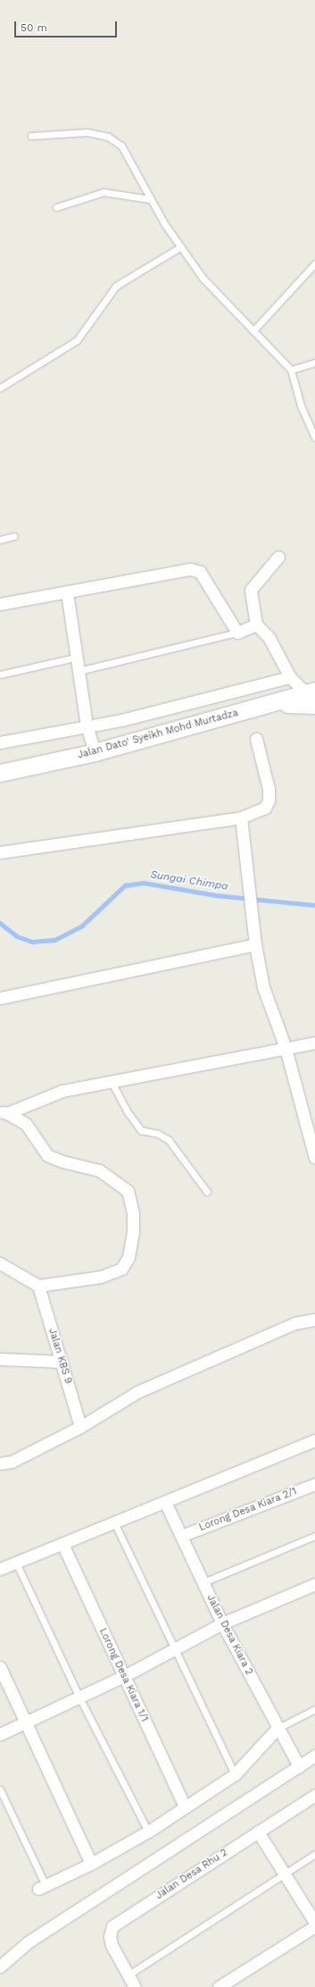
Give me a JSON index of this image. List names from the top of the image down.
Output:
{
  "streets": {
    "main road": ["Jalan Dato' Syeikh Mohd Murtadza"],
    "street": [
      "Jalan KBS 9",
      "Lorong Desa Kiara 2/1",
      "Jalan Desa Kiara 2",
      "Lorong Desa Kiara 1/1",
      "Jalan Desa Rhu 2"
    ]
  },
  "crossings": [
    ["Lorong Desa Kiara 2/1", "Jalan Desa Kiara 2"]
  ],
  "water": ["Sungai Chimpa"],
  "scale_bar": "50 m"
}
